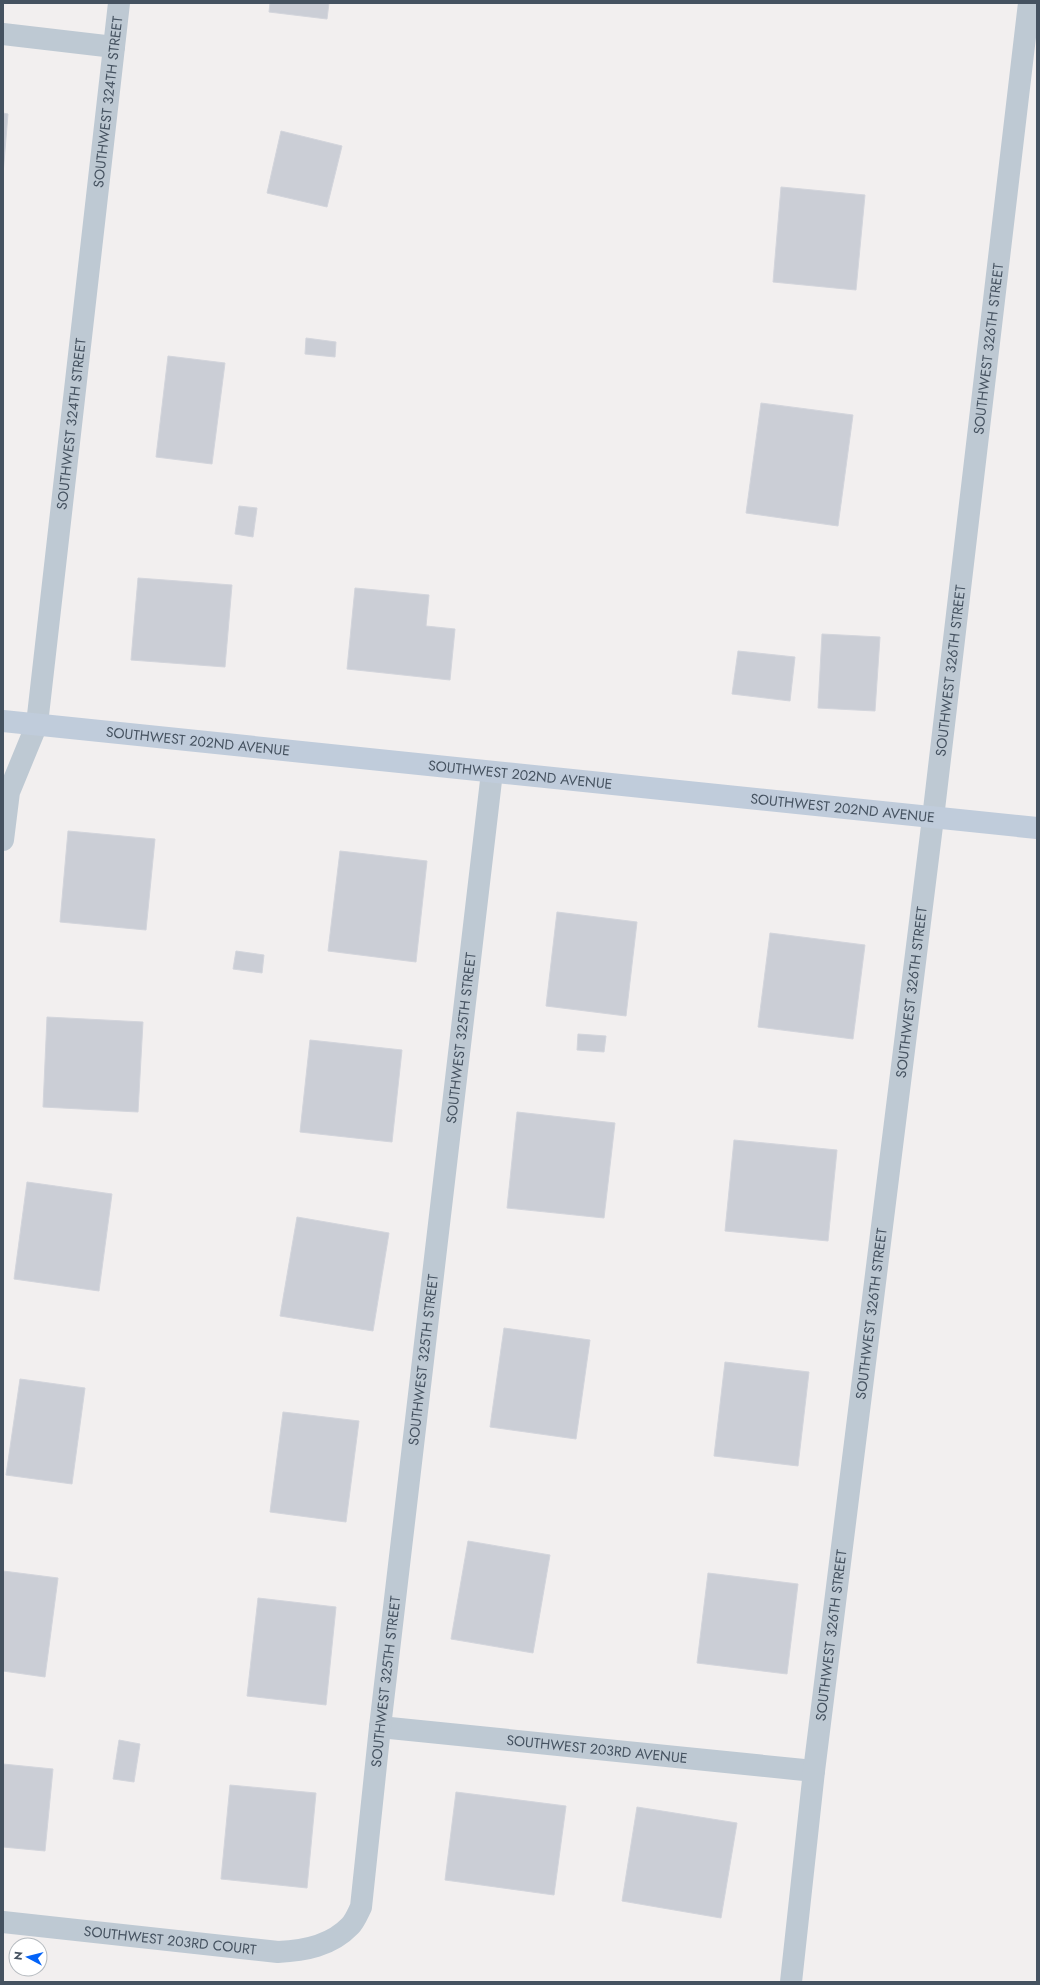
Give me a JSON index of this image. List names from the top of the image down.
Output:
{
  "streets": {
    "street": [
      "SOUTHWEST 324TH STREET",
      "SOUTHWEST 326TH STREET",
      "SOUTHWEST 202ND AVENUE",
      "SOUTHWEST 325TH STREET",
      "SOUTHWEST 203RD AVENUE",
      "SOUTHWEST 203RD COURT"
    ]
  },
  "crossings": [
    ["SOUTHWEST 324TH STREET", "SOUTHWEST 202ND AVENUE"],
    ["SOUTHWEST 326TH STREET", "SOUTHWEST 202ND AVENUE"],
    ["SOUTHWEST 326TH STREET", "SOUTHWEST 203RD AVENUE"],
    ["SOUTHWEST 202ND AVENUE", "SOUTHWEST 325TH STREET"],
    ["SOUTHWEST 325TH STREET", "SOUTHWEST 203RD AVENUE"],
    ["SOUTHWEST 325TH STREET", "SOUTHWEST 203RD COURT"]
  ],
  "north": "left"
}
